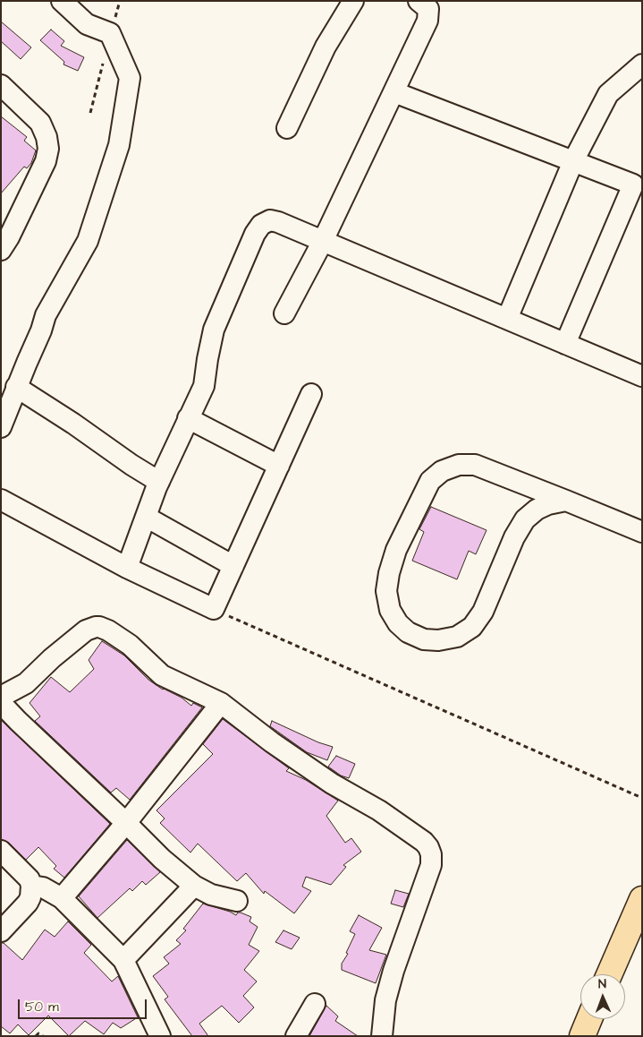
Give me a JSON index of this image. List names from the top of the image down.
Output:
{
  "scale_bar": "50 m",
  "north": "top"
}
